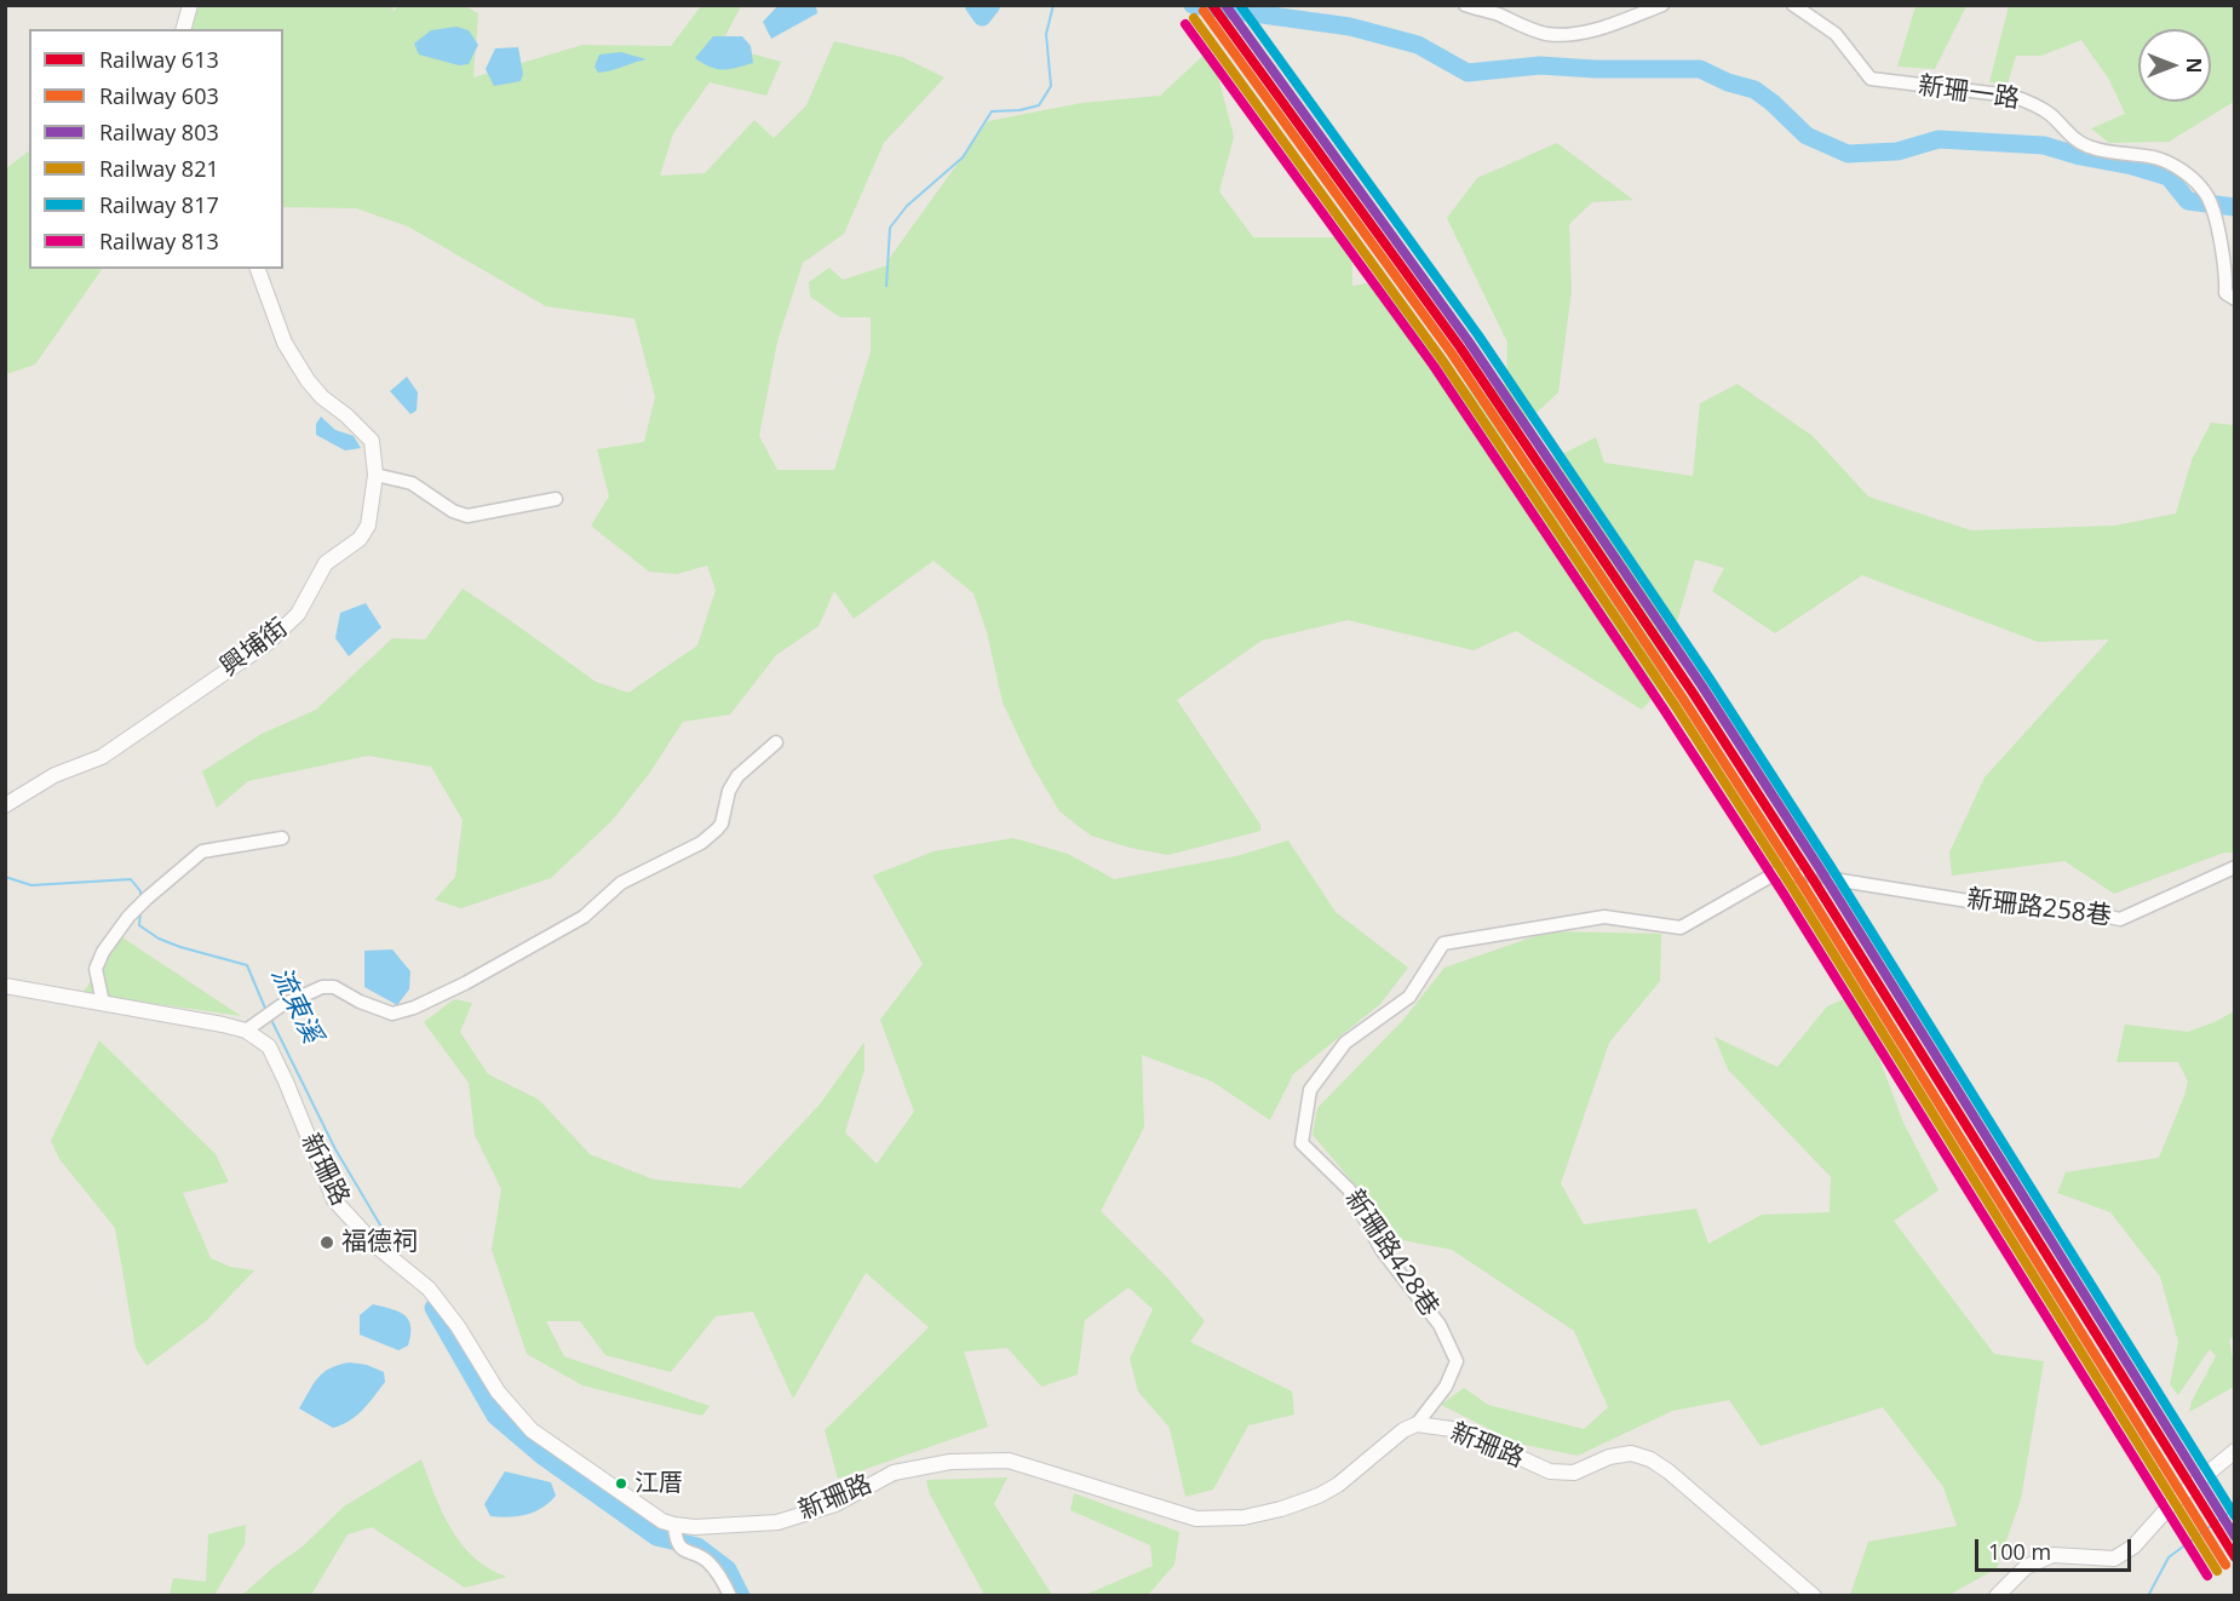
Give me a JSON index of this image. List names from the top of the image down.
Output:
{
  "streets": {
    "street": [
      "新珊一路",
      "興埔街",
      "新珊路258巷",
      "新珊路",
      "新珊路428巷"
    ]
  },
  "crossings": [
    ["新珊路", "新珊路428巷"]
  ],
  "water": ["流東溪"],
  "places": ["福德祠", "江厝"],
  "lines": [
    "rail line 613",
    "rail line 803",
    "rail line 817",
    "rail line 603",
    "rail line 821",
    "rail line 813"
  ],
  "legend": [
    "Railway 613",
    "Railway 603",
    "Railway 803",
    "Railway 821",
    "Railway 817",
    "Railway 813"
  ],
  "scale_bar": "100 m",
  "north": "right"
}
